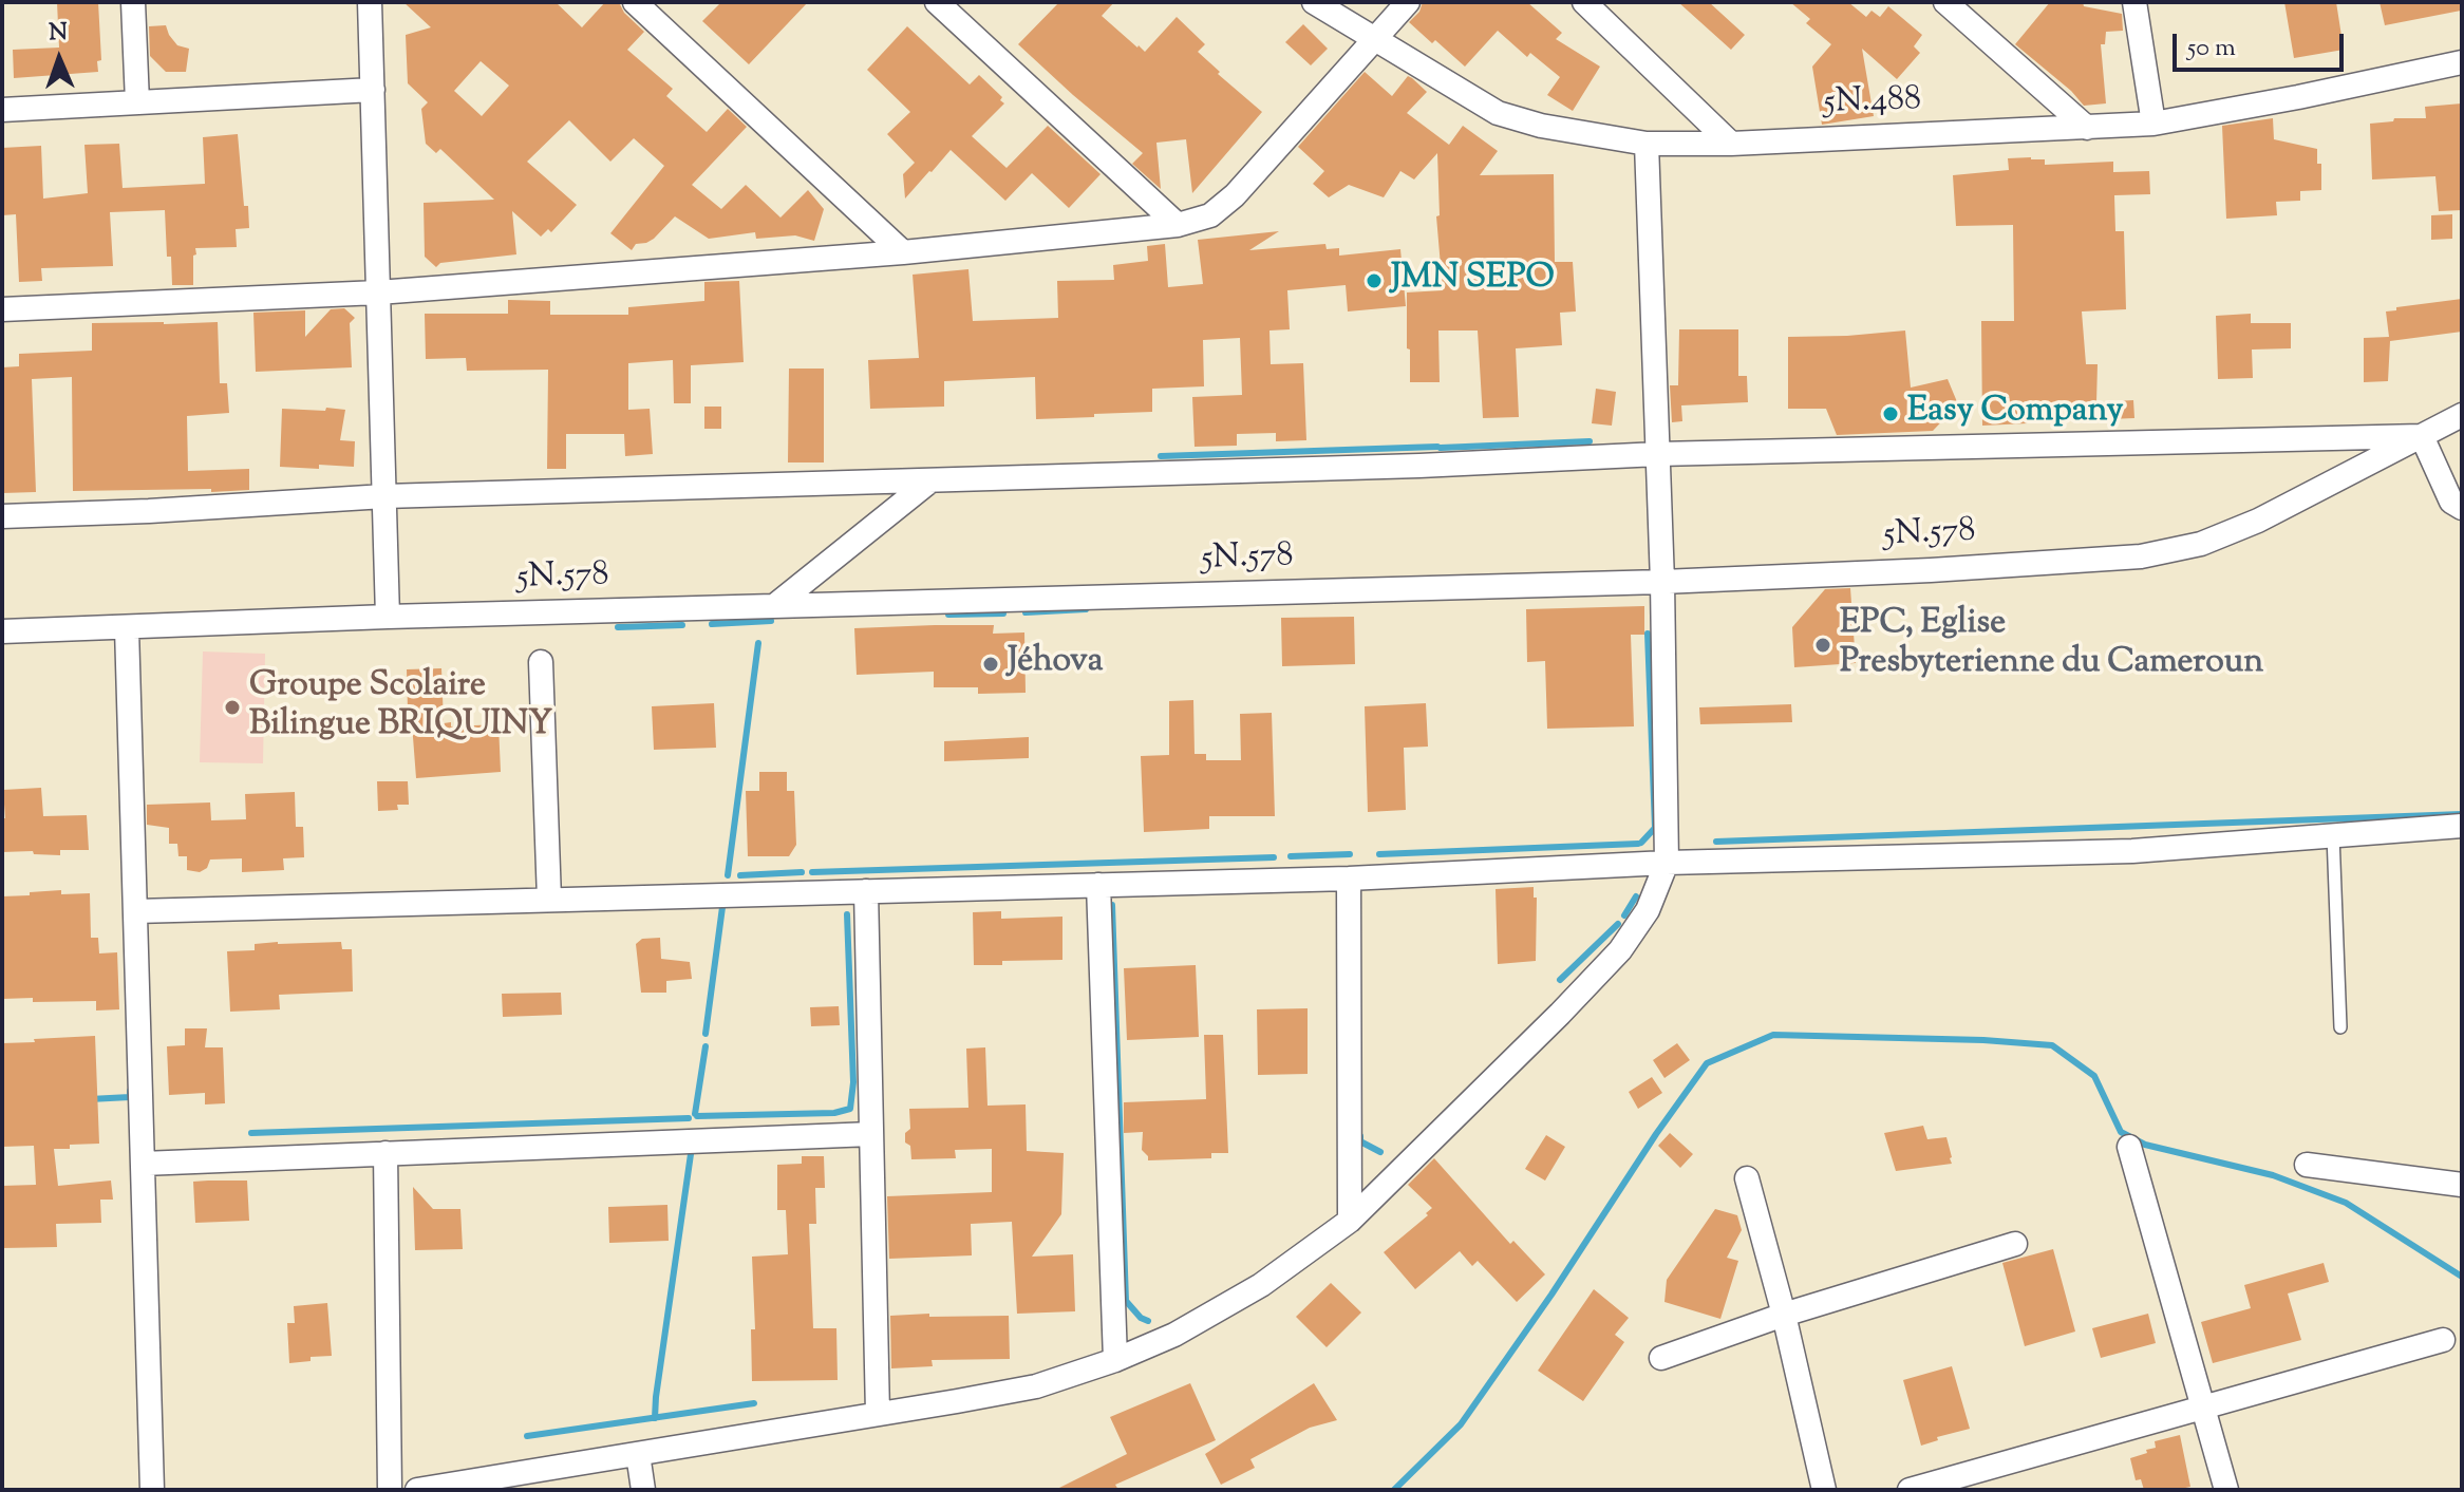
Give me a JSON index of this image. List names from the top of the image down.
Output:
{
  "streets": {
    "street": ["5N.488", "5N.578"]
  },
  "places": [
    "JMN SEPO",
    "Easy Company",
    "EPC, Eglise Presbyterienne du Cameroun",
    "Jéhova",
    "Groupe Scolaire Bilingue BRIQUINY"
  ],
  "scale_bar": "50 m",
  "north": "top"
}
